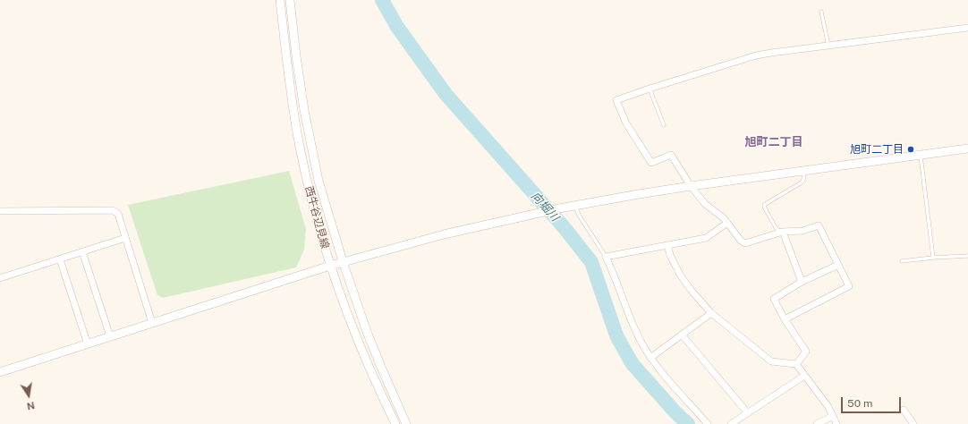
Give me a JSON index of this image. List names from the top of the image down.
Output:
{
  "streets": {
    "street": ["西牛谷辺見線"]
  },
  "districts": ["旭町二丁目"],
  "water": ["向堀川"],
  "places": ["旭町二丁目"],
  "scale_bar": "50 m",
  "north": "bottom"
}
